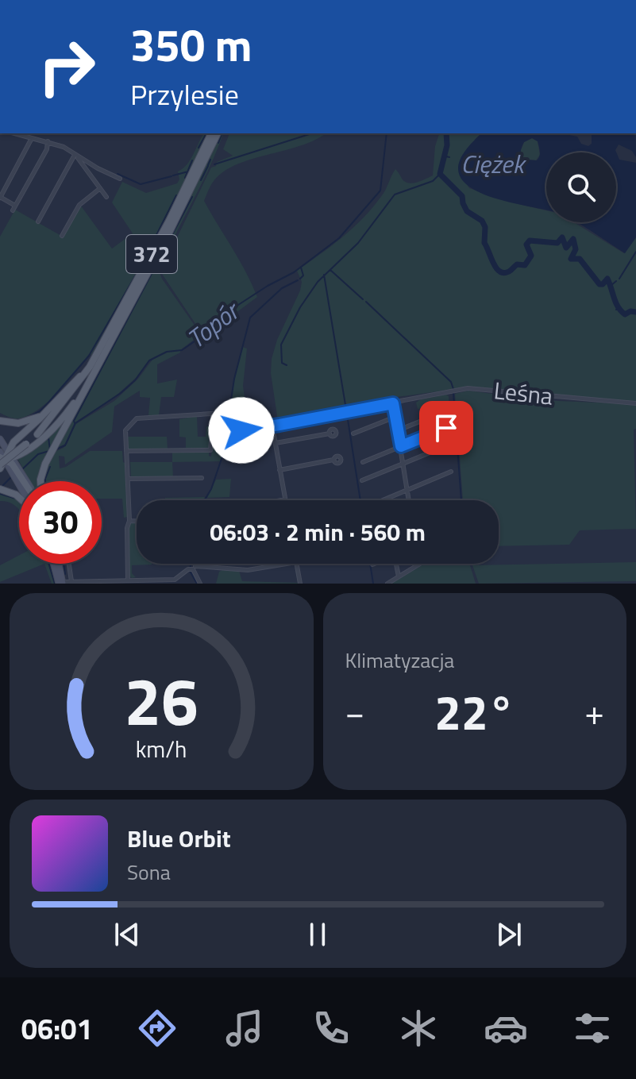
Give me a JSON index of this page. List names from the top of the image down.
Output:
{
  "streets": {
    "main road": ["372"],
    "street": ["Leśna"]
  },
  "water": ["Ciężek", "Topór"],
  "page": {
    "turn": ["350 m", "Przylesie"],
    "limit": "30",
    "trip": "06:03 · 2 min · 560 m",
    "tile": "Klimatyzacja",
    "heat": ["−", "22°", "+"],
    "song": ["Blue Orbit", "Sona"],
    "tabs": "06:01",
    "gauge": ["26", "km/h"]
  }
}
